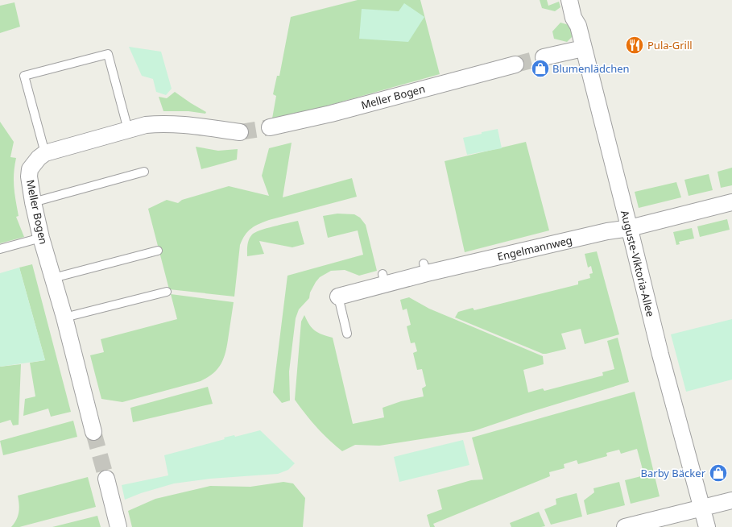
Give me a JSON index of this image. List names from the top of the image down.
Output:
{
  "streets": {
    "street": ["Meller Bogen", "Engelmannweg", "Auguste-Viktoria-Allee"]
  },
  "crossings": [
    ["Engelmannweg", "Auguste-Viktoria-Allee"]
  ],
  "places": {
    "restaurant": ["Pula-Grill"],
    "shop": ["Blumenlädchen", "Barby Bäcker"]
  }
}
